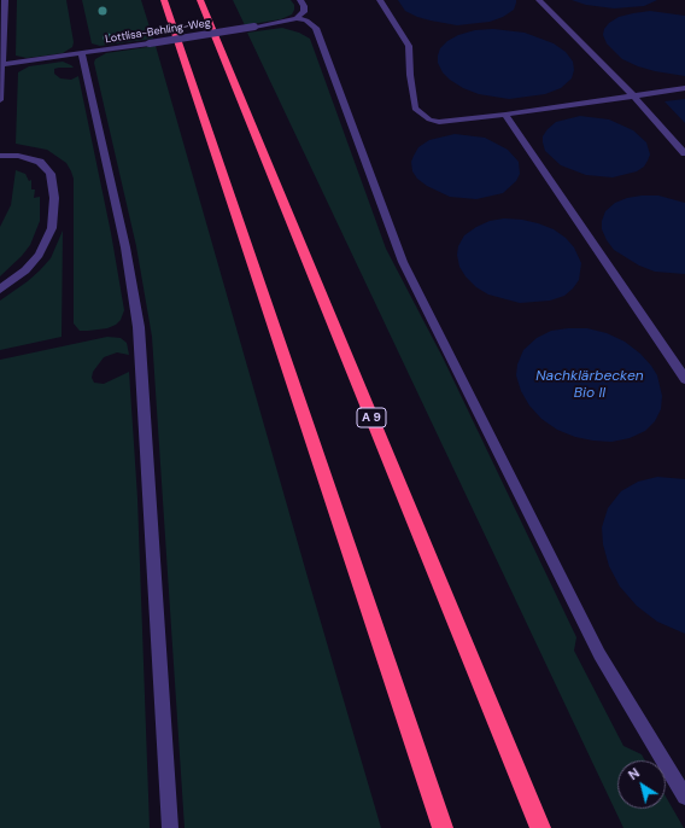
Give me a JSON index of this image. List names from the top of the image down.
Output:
{
  "streets": {
    "highway": ["A 9"],
    "street": ["Lottlisa-Behling-Weg"]
  },
  "water": ["Nachklärbecken Bio II"],
  "north": "top left"
}
